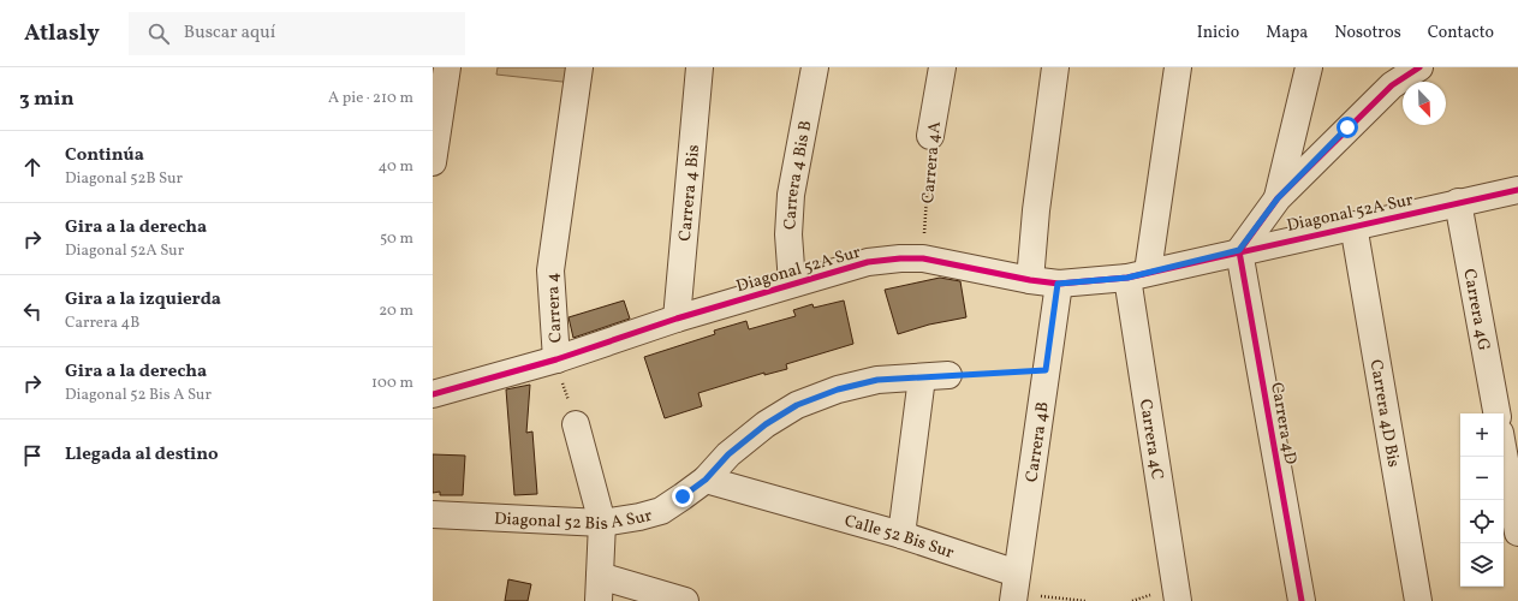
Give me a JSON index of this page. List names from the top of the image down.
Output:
{
  "streets": {
    "street": [
      "Carrera 4A",
      "Carrera 4 Bis B",
      "Carrera 4 Bis",
      "Diagonal 52A Sur",
      "Carrera 4",
      "Carrera 4G",
      "Carrera 4D Bis",
      "Carrera 4D",
      "Carrera 4C",
      "Carrera 4B",
      "Diagonal 52 Bis A Sur",
      "Calle 52 Bis Sur"
    ]
  },
  "crossings": [
    ["Carrera 4A", "Diagonal 52A Sur"],
    ["Carrera 4 Bis B", "Diagonal 52A Sur"],
    ["Carrera 4 Bis", "Diagonal 52A Sur"],
    ["Diagonal 52A Sur", "Carrera 4"],
    ["Diagonal 52A Sur", "Carrera 4G"],
    ["Diagonal 52A Sur", "Carrera 4D Bis"],
    ["Diagonal 52A Sur", "Carrera 4D"],
    ["Diagonal 52A Sur", "Carrera 4C"],
    ["Diagonal 52A Sur", "Carrera 4B"],
    ["Carrera 4B", "Calle 52 Bis Sur"],
    ["Diagonal 52 Bis A Sur", "Calle 52 Bis Sur"]
  ],
  "north": "bottom right",
  "page": {
    "header": "Atlasly",
    "search": "Buscar aquí",
    "nav": [
      "Inicio",
      "Mapa",
      "Nosotros",
      "Contacto"
    ],
    "heading": ["3 min", "A pie · 210 m"],
    "list": [
      ["Continúa", "Diagonal 52B Sur", "40 m"],
      ["Gira a la derecha", "Diagonal 52A Sur", "50 m"],
      ["Gira a la izquierda", "Carrera 4B", "20 m"],
      ["Gira a la derecha", "Diagonal 52 Bis A Sur", "100 m"],
      "Llegada al destino"
    ],
    "map_buttons": ["+", "−"]
  }
}
